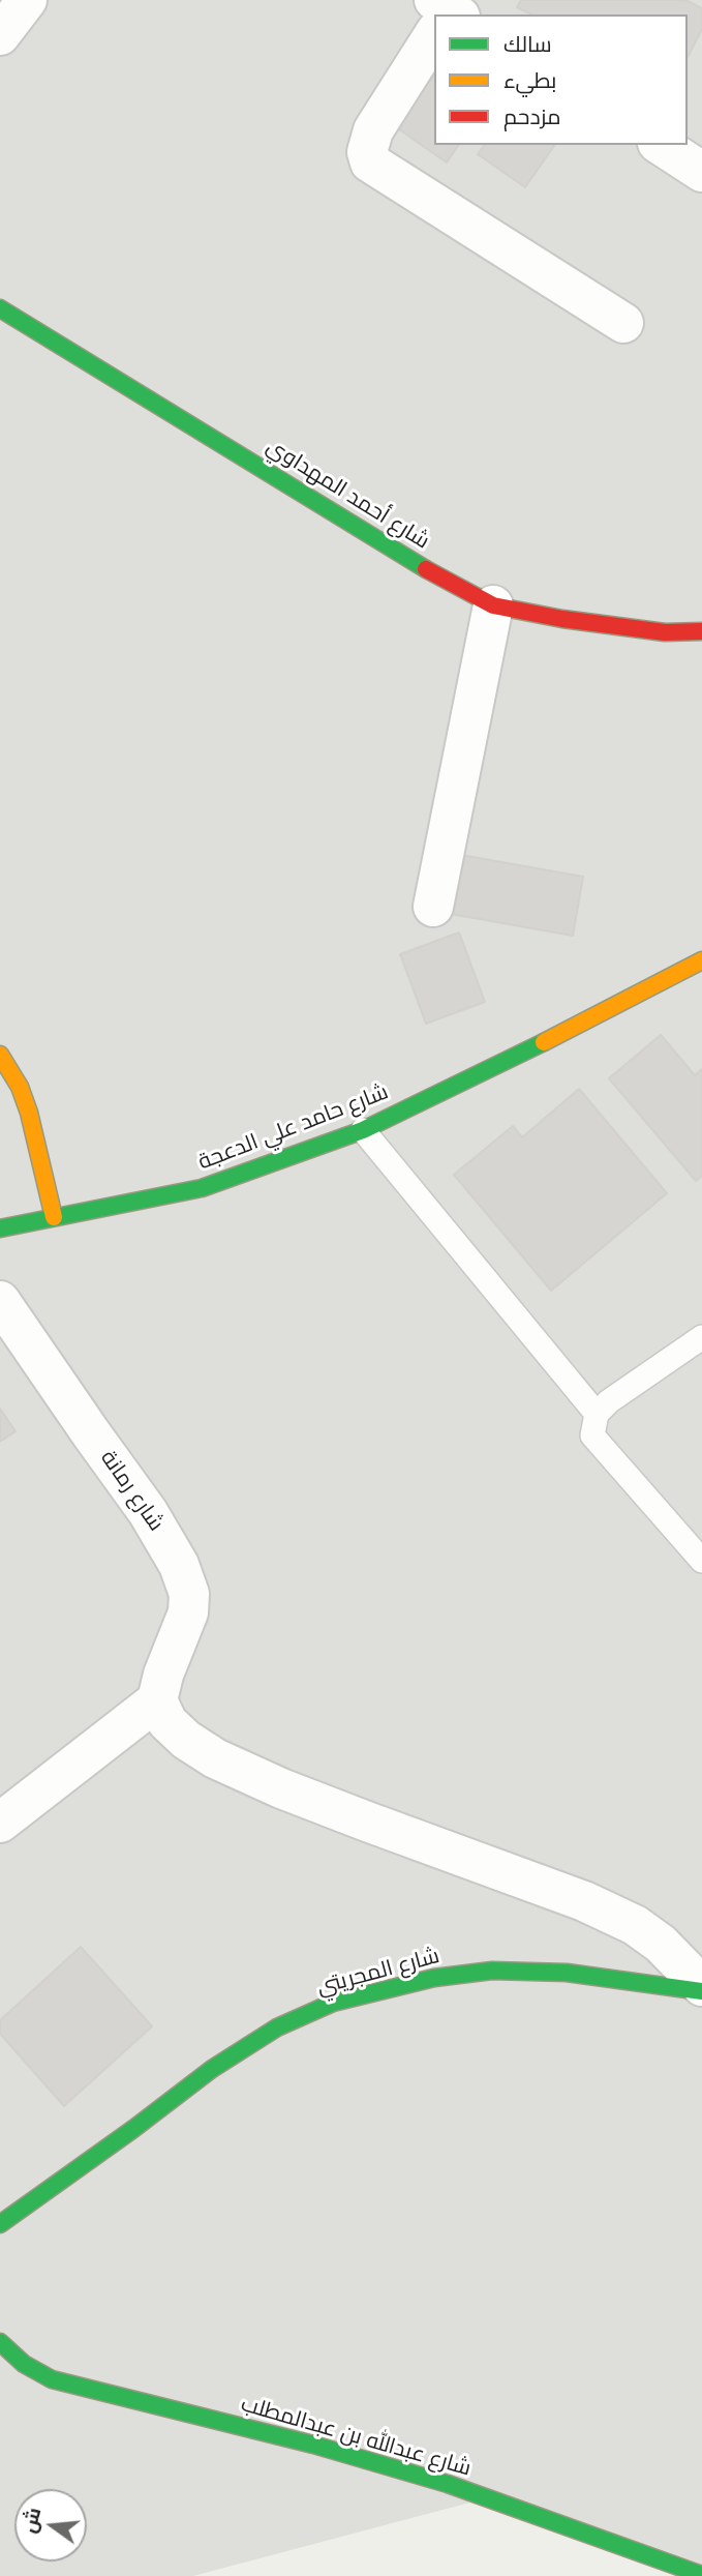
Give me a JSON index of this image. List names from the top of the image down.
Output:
{
  "streets": {
    "street": [
      "شارع أحمد المهداوي",
      "شارع حامد علي الدعجة",
      "شارع رمانة",
      "شارع المجريتي",
      "شارع عبدالله بن عبدالمطلب"
    ]
  },
  "legend": ["سالك", "بطيء", "مزدحم"],
  "north": "left"
}
